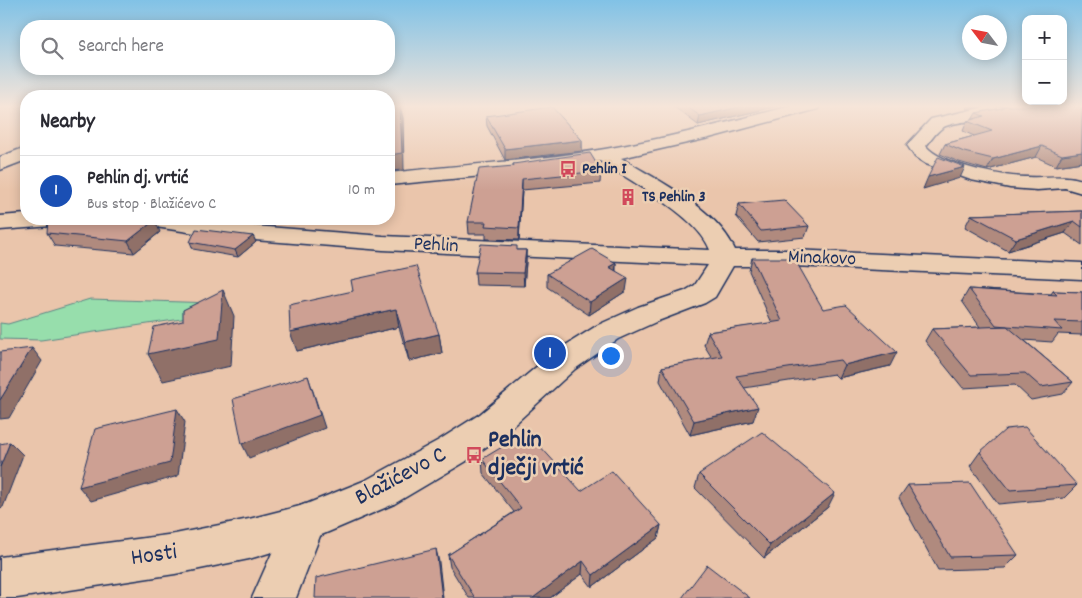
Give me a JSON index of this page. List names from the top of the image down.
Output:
{
  "streets": {
    "street": [
      "Pehlin",
      "Minakovo",
      "Blažićevo C",
      "Hosti"
    ]
  },
  "crossings": [
    ["Pehlin", "Minakovo"],
    ["Pehlin", "Blažićevo C"],
    ["Minakovo", "Blažićevo C"],
    ["Blažićevo C", "Hosti"]
  ],
  "places": {
    "bus stop": ["Pehlin I", "Pehlin dječji vrtić"],
    "building": ["TS Pehlin 3"]
  },
  "north": "top left",
  "page": {
    "map_buttons": ["+", "−"],
    "search": "Search here",
    "heading": "Nearby",
    "list": [
      {
        "mark": "1",
        "name": "Pehlin dj. vrtić",
        "note": "Bus stop · Blažićevo C",
        "value": "10 m"
      }
    ],
    "pins": "1"
  }
}
